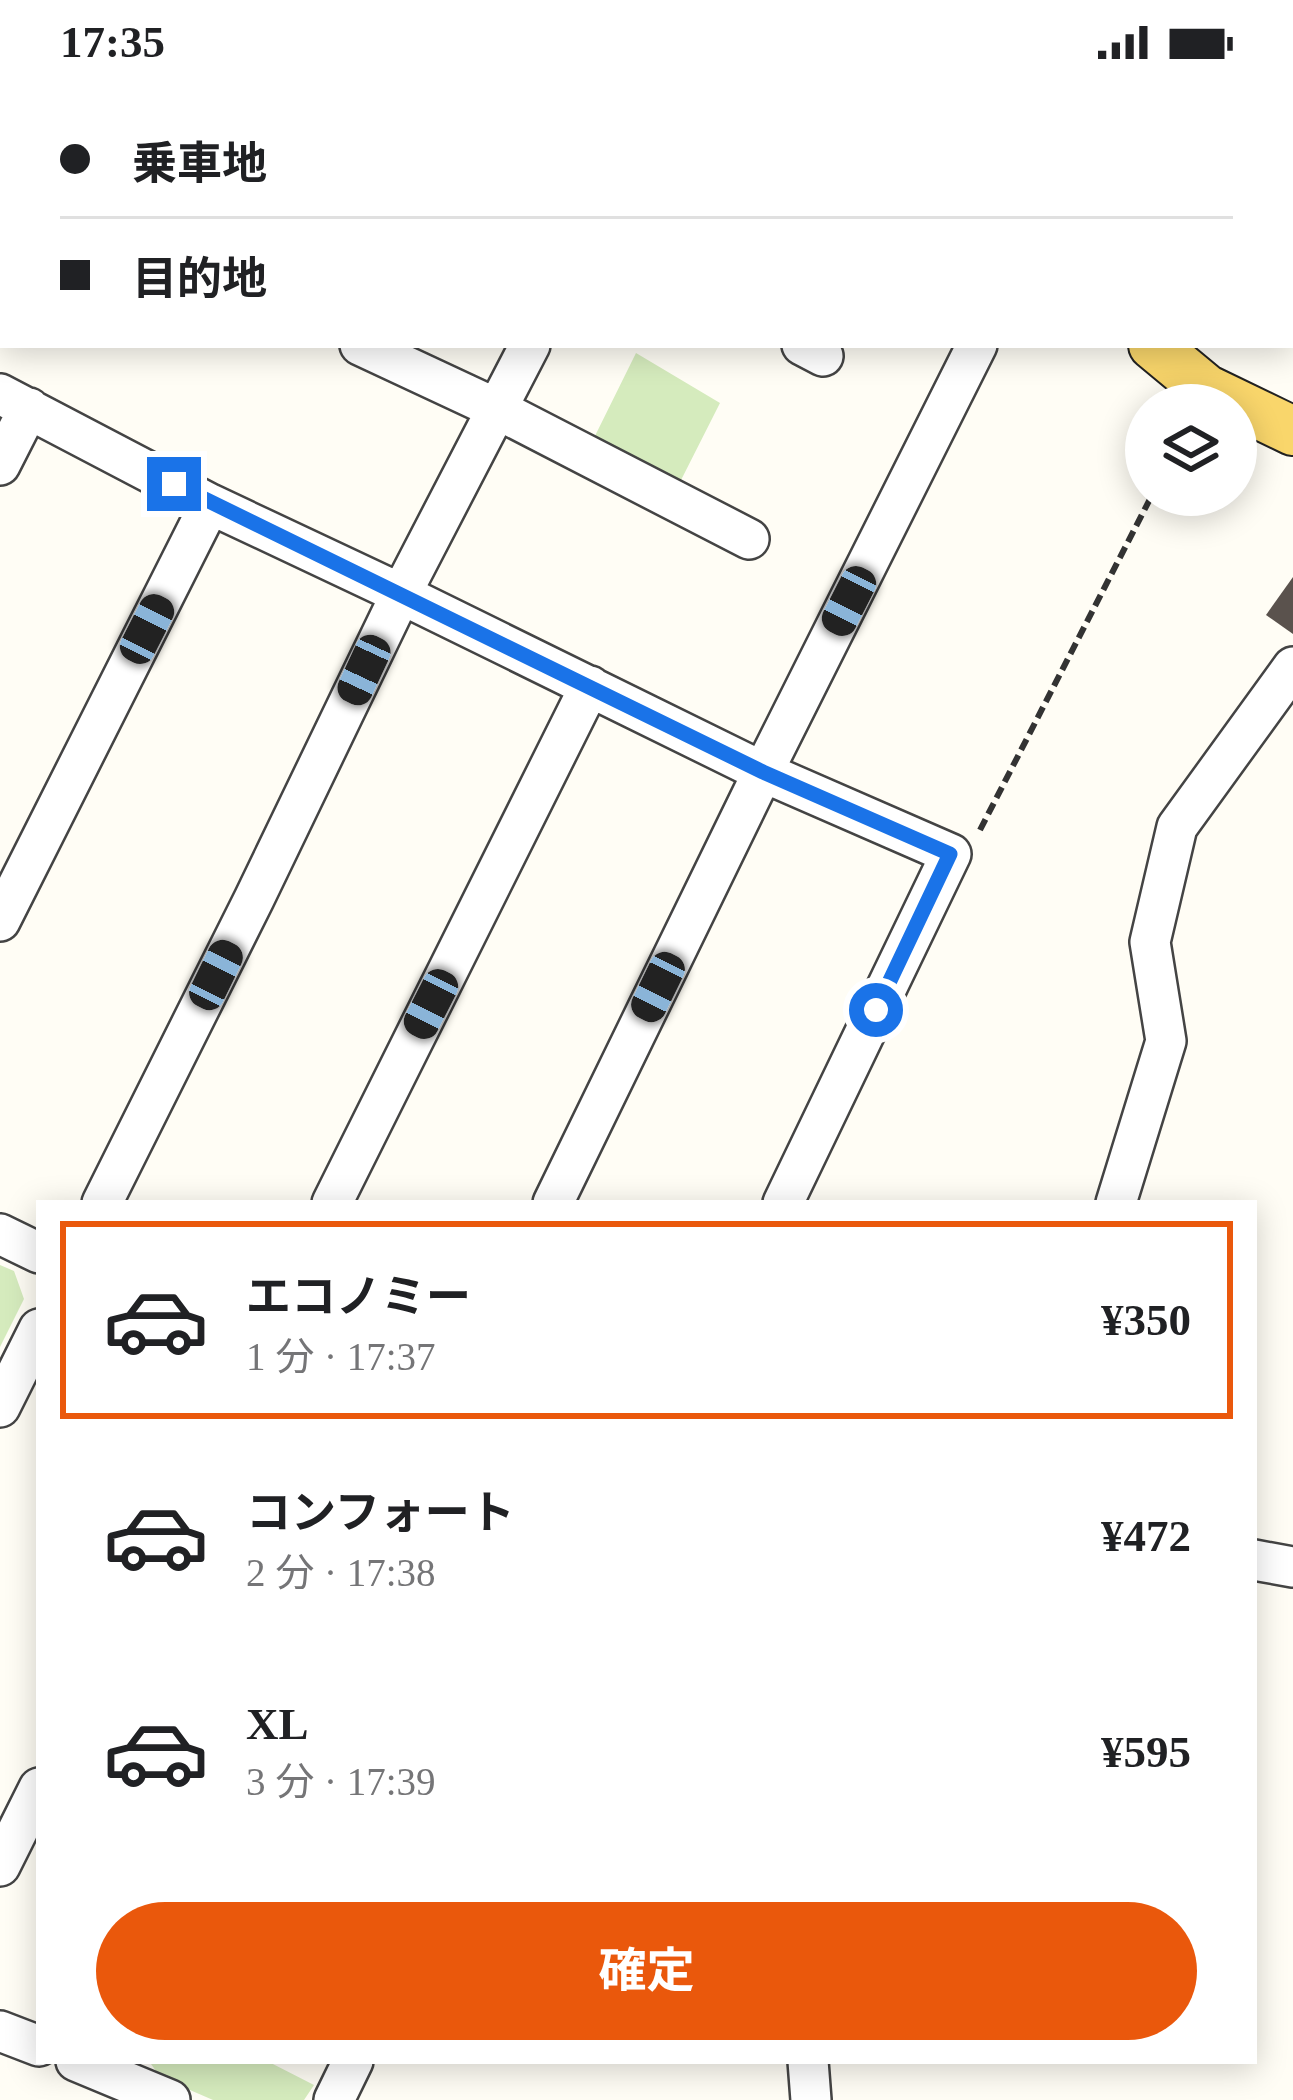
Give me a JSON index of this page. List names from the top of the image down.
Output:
{
  "page": {
    "status": "17:35",
    "banner": ["乗車地", "目的地"],
    "list": [
      {
        "name": "エコノミー",
        "note": "1 分 · 17:37",
        "value": "¥350"
      },
      {
        "name": "コンフォート",
        "note": "2 分 · 17:38",
        "value": "¥472"
      },
      {
        "name": "XL",
        "note": "3 分 · 17:39",
        "value": "¥595"
      }
    ],
    "buttons": "確定"
  }
}
